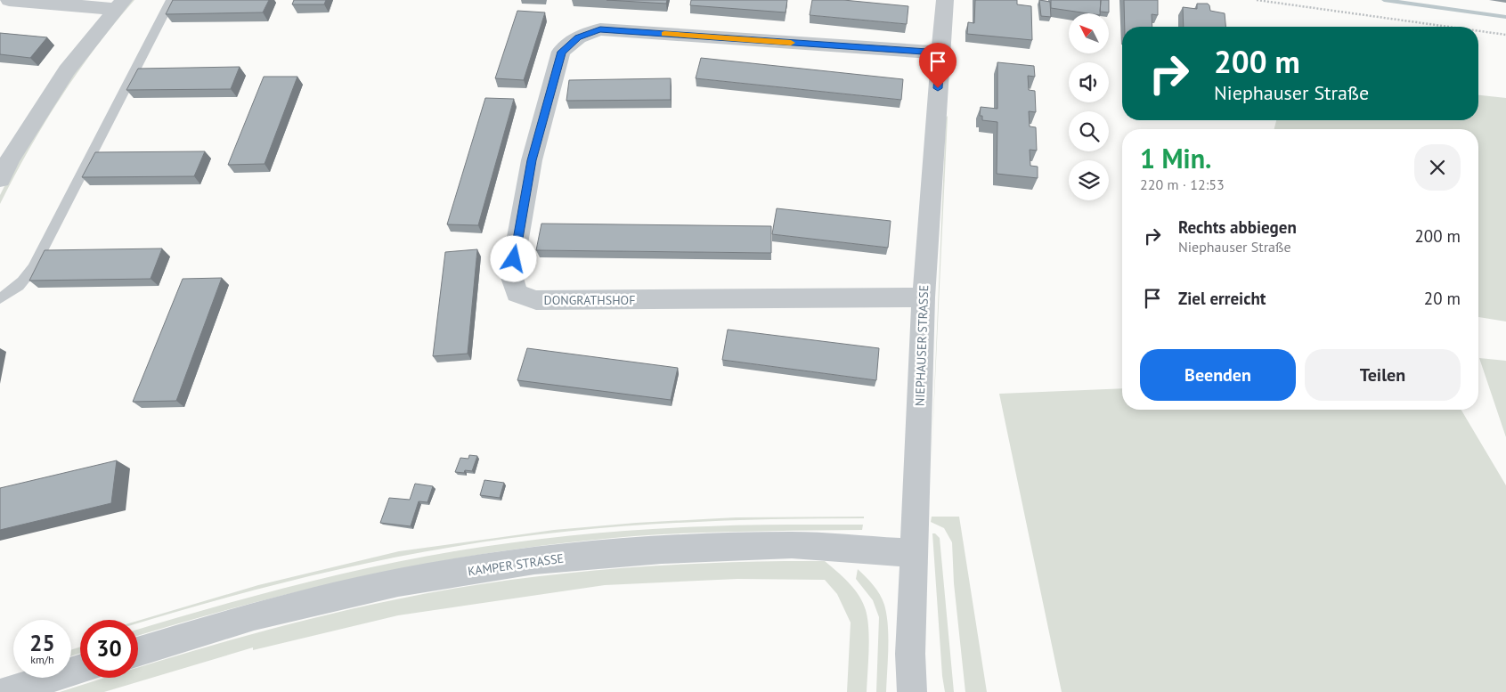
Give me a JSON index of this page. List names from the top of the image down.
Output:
{
  "streets": {
    "street": ["DONGRATHSHOF", "NIEPHAUSER STRASSE", "KAMPER STRASSE"]
  },
  "crossings": [
    ["DONGRATHSHOF", "NIEPHAUSER STRASSE"],
    ["NIEPHAUSER STRASSE", "KAMPER STRASSE"]
  ],
  "north": "top left",
  "page": {
    "turn": ["200 m", "Niephauser Straße"],
    "heading": ["1 Min.", "220 m · 12:53"],
    "list": [
      {
        "name": "Rechts abbiegen",
        "note": "Niephauser Straße",
        "value": "200 m"
      },
      {
        "name": "Ziel erreicht",
        "value": "20 m"
      }
    ],
    "buttons": ["Beenden", "Teilen"],
    "speed": "25 km/h",
    "limit": "30"
  }
}
